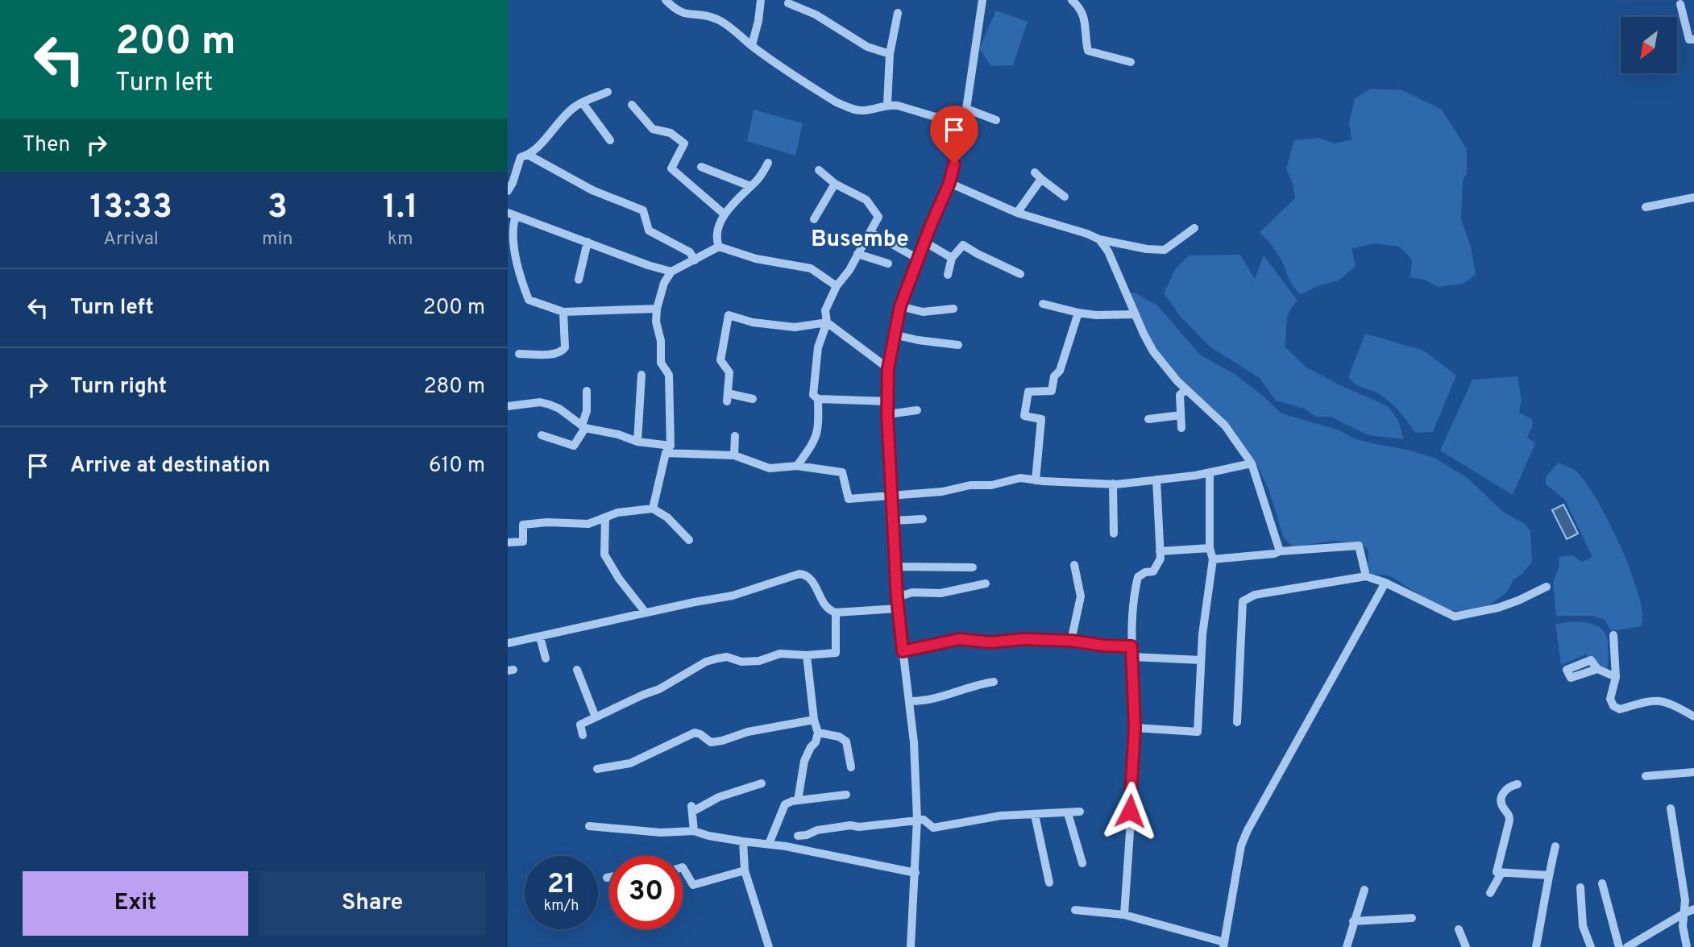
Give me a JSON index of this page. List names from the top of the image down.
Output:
{
  "districts": ["Busembe"],
  "north": "bottom left",
  "page": {
    "turn": ["200 m", "Turn left"],
    "then": "Then",
    "eta": [
      "13:33",
      "Arrival",
      "3",
      "min",
      "1.1",
      "km"
    ],
    "list": [
      {
        "name": "Turn left",
        "value": "200 m"
      },
      {
        "name": "Turn right",
        "value": "280 m"
      },
      {
        "name": "Arrive at destination",
        "value": "610 m"
      }
    ],
    "speed": "21 km/h",
    "limit": "30",
    "buttons": ["Exit", "Share"]
  }
}
